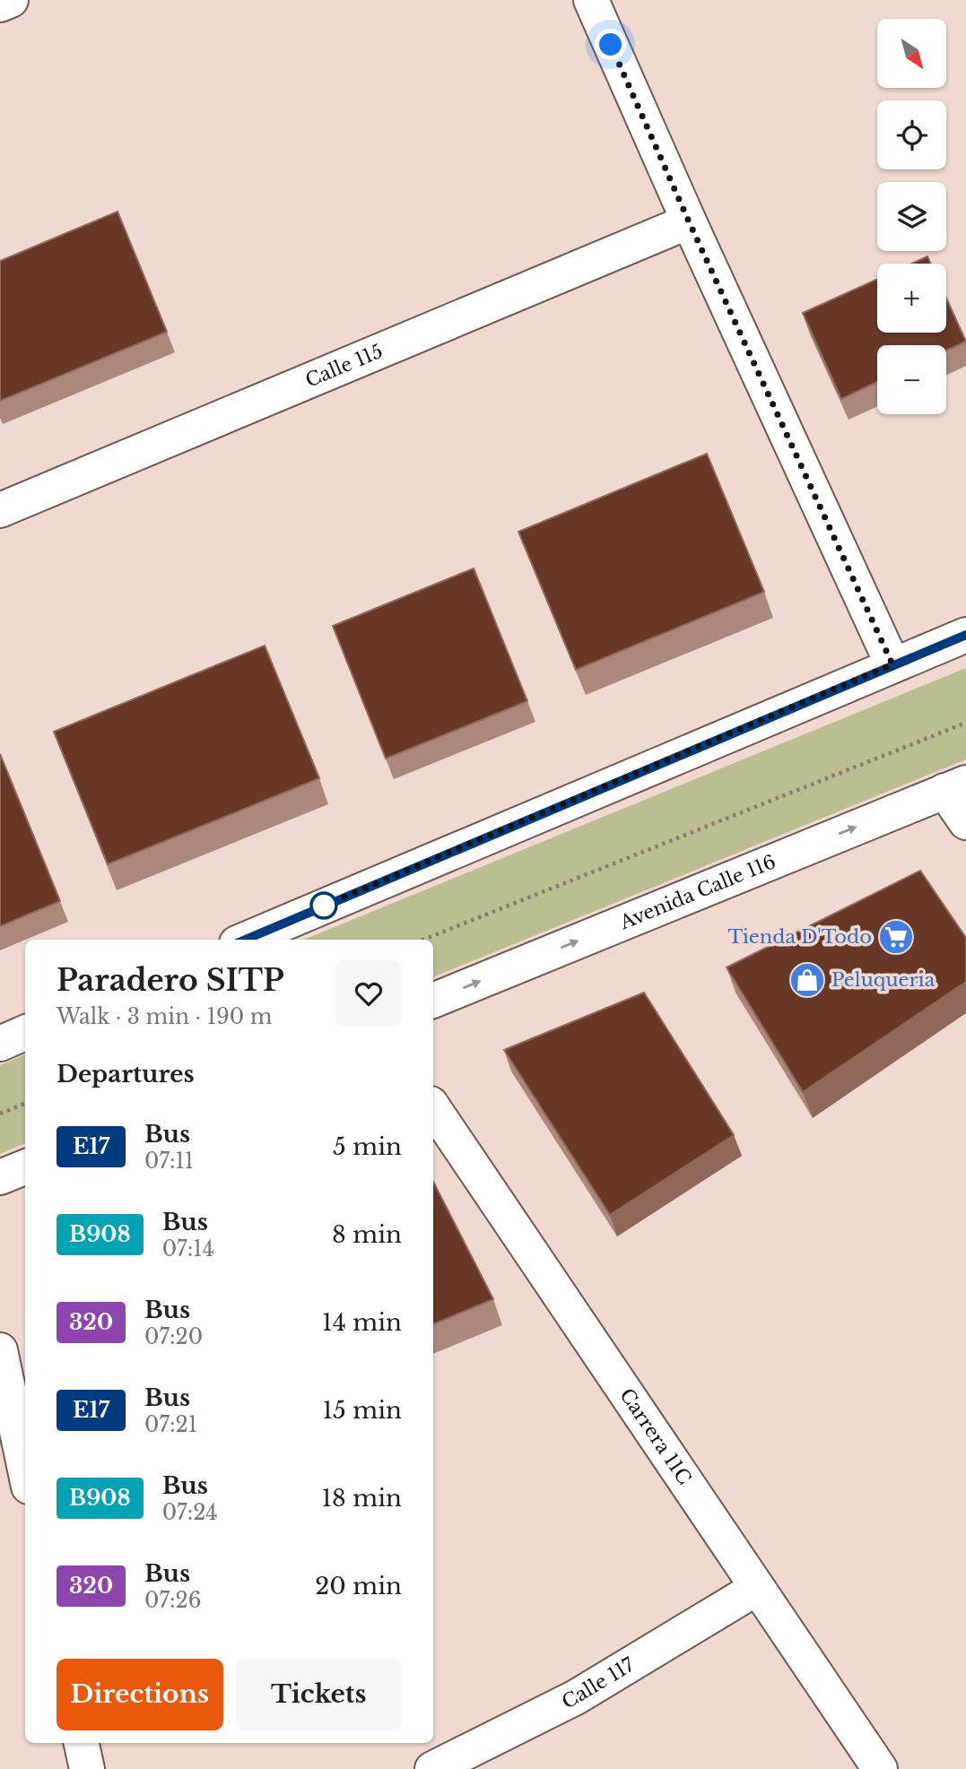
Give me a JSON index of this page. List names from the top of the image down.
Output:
{
  "streets": {
    "street": [
      "Calle 115",
      "Avenida Calle 116",
      "Carrera 11C",
      "Calle 117"
    ]
  },
  "crossings": [
    ["Carrera 11C", "Calle 117"]
  ],
  "places": {
    "supermarket": ["Tienda D'Todo"],
    "shop": ["Peluqueria"]
  },
  "lines": ["bus line E17"],
  "north": "bottom right",
  "page": {
    "map_buttons": ["+", "−"],
    "heading": [
      ["Paradero SITP", "Walk · 3 min · 190 m"],
      "Departures"
    ],
    "list": [
      {
        "mark": "E17",
        "name": "Bus",
        "note": "07:11",
        "value": "5 min"
      },
      {
        "mark": "B908",
        "name": "Bus",
        "note": "07:14",
        "value": "8 min"
      },
      {
        "mark": "320",
        "name": "Bus",
        "note": "07:20",
        "value": "14 min"
      },
      {
        "mark": "E17",
        "name": "Bus",
        "note": "07:21",
        "value": "15 min"
      },
      {
        "mark": "B908",
        "name": "Bus",
        "note": "07:24",
        "value": "18 min"
      },
      {
        "mark": "320",
        "name": "Bus",
        "note": "07:26",
        "value": "20 min"
      }
    ],
    "buttons": ["Directions", "Tickets"]
  }
}
